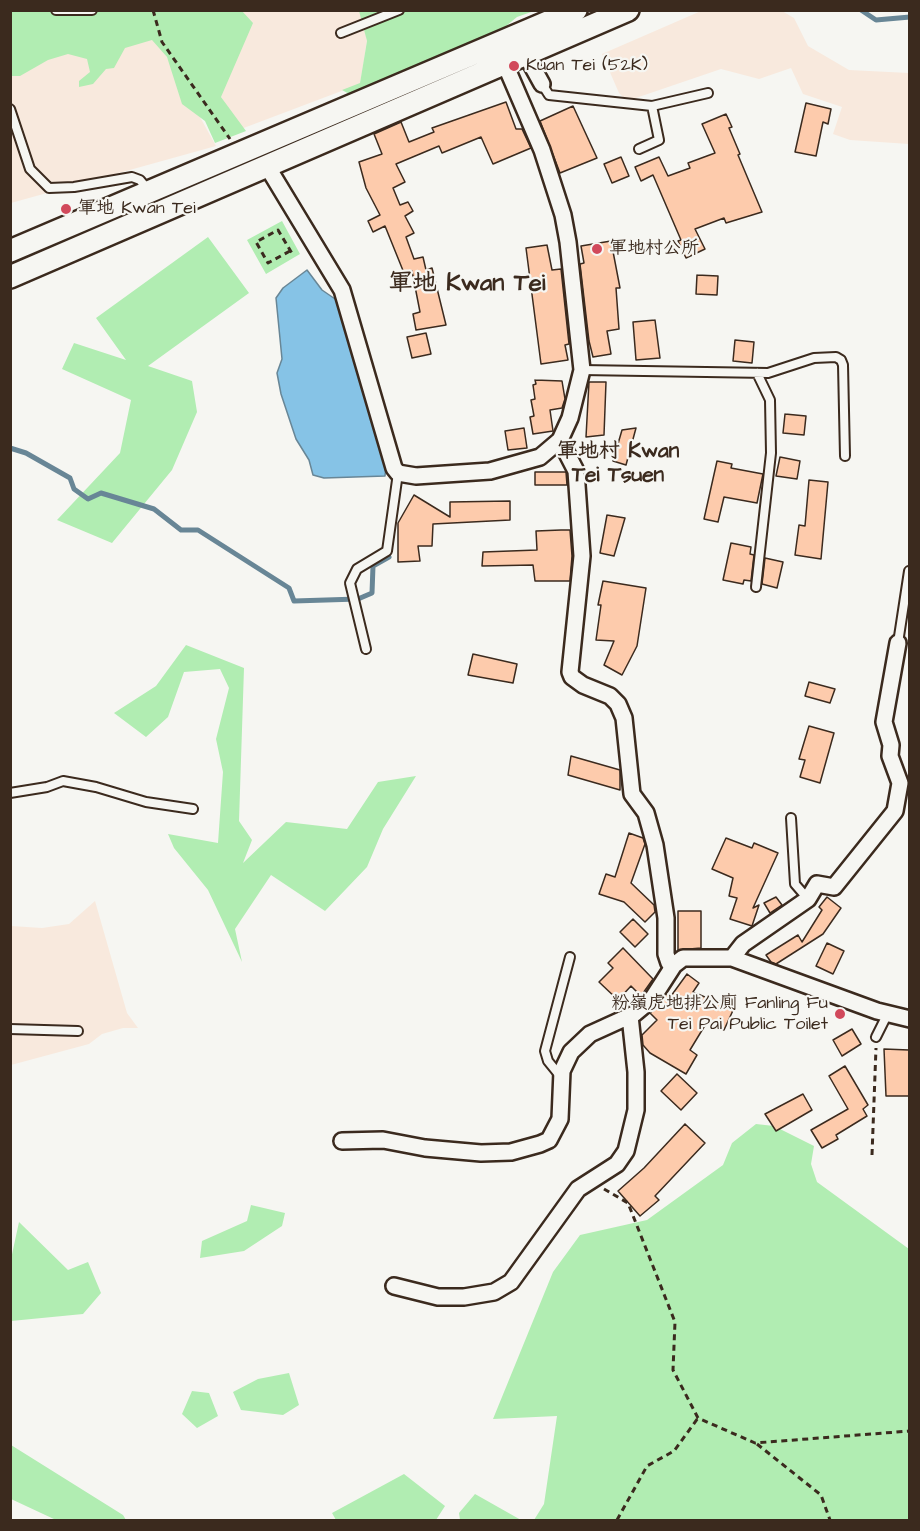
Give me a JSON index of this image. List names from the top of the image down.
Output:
{
  "districts": ["軍地 Kwan Tei", "軍地村 Kwan Tei Tsuen"],
  "places": [
    "Kuan Tei (52K)",
    "軍地 Kwan Tei",
    "軍地村公所",
    "粉嶺虎地排公廁 Fanling Fu Tei Pai Public Toilet"
  ]
}
